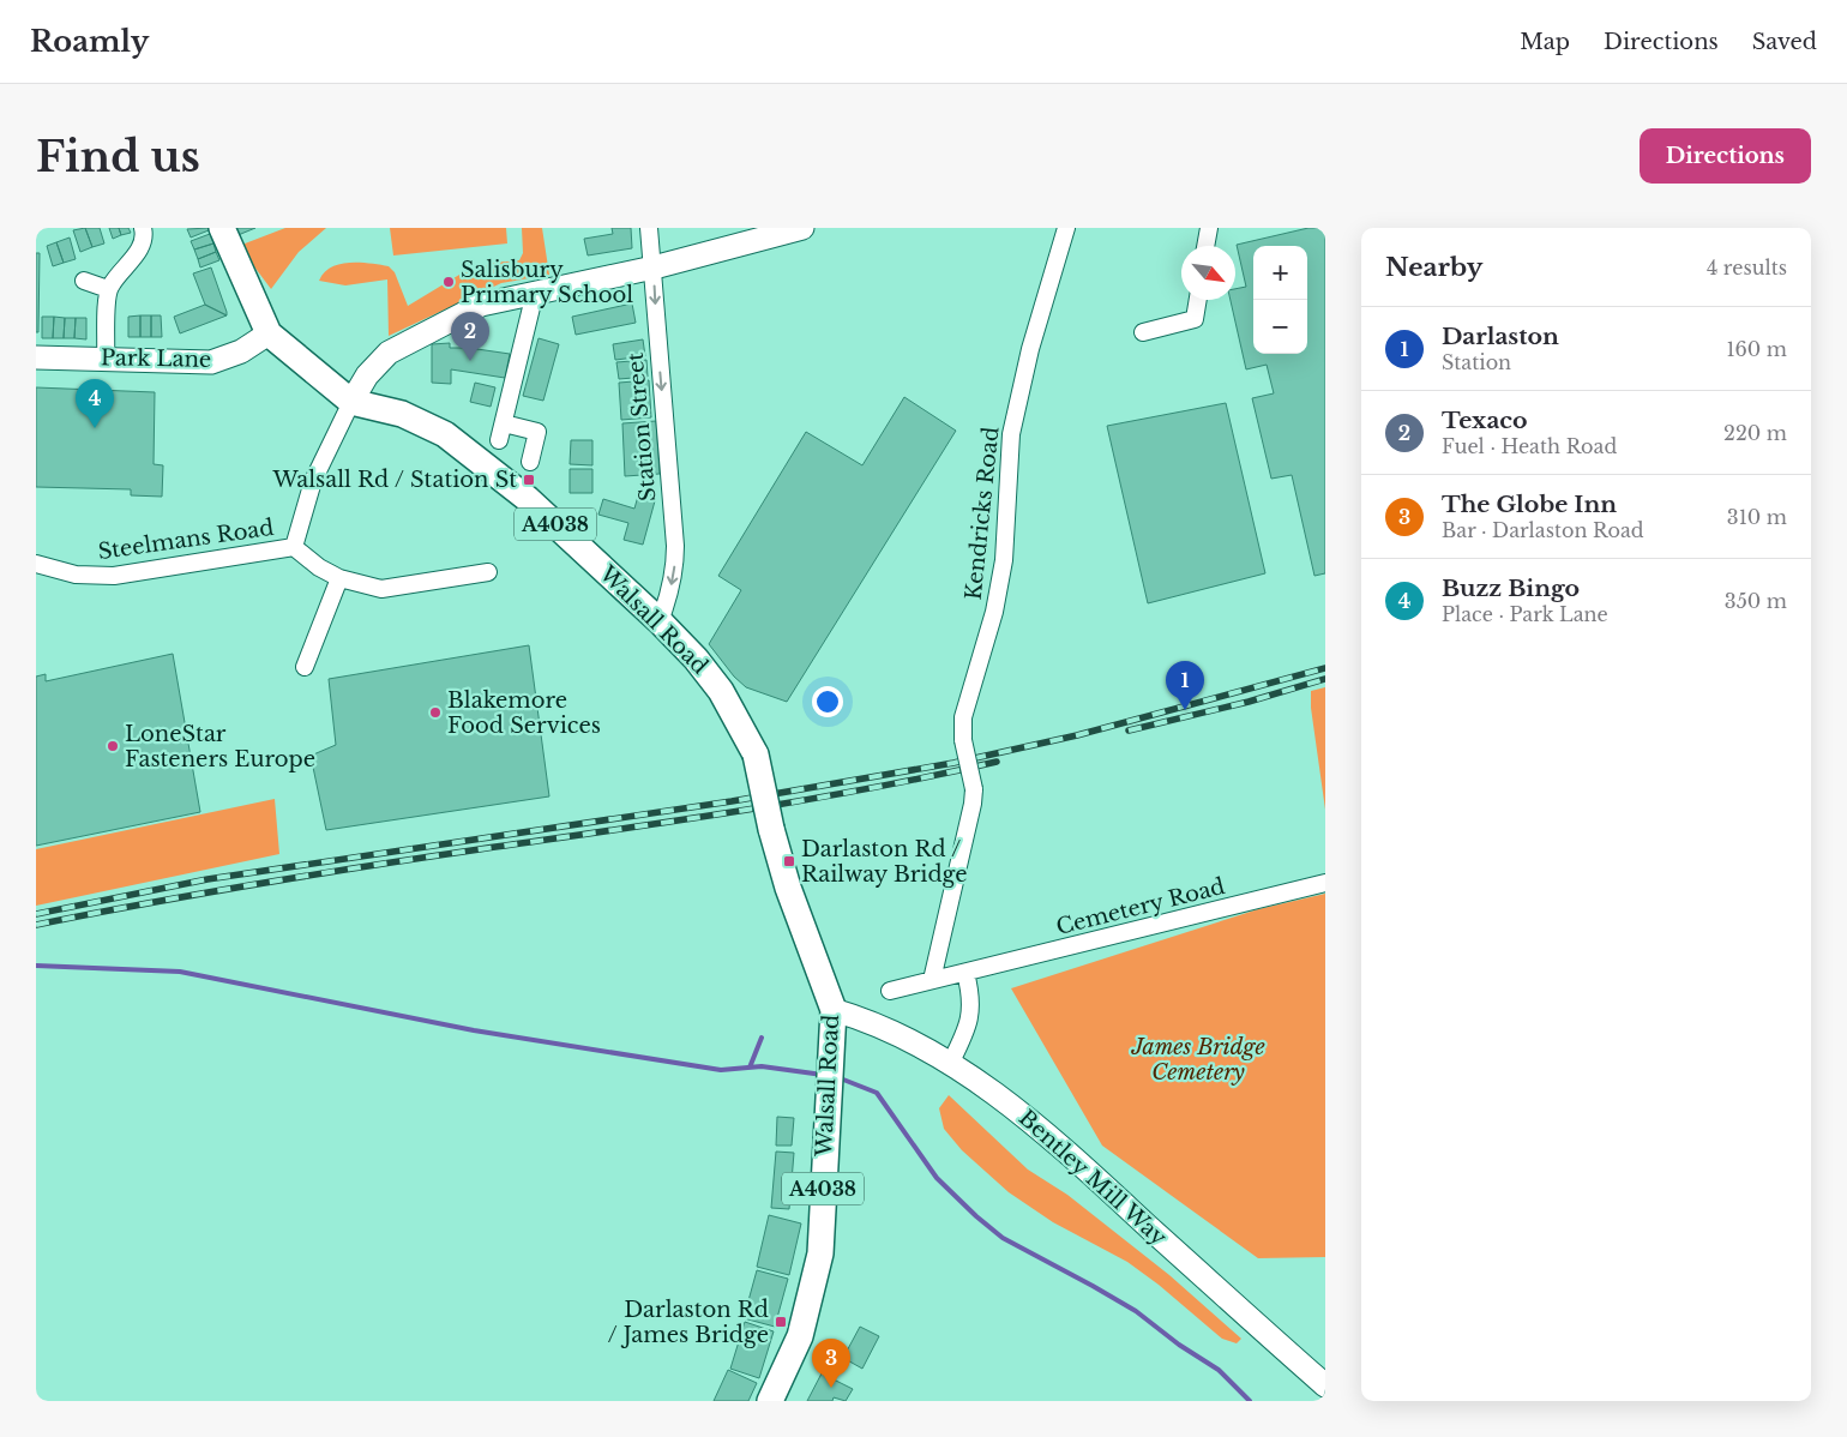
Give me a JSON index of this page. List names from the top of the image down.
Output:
{
  "streets": {
    "main road": ["A4038", "Walsall Road"],
    "street": [
      "Park Lane",
      "Station Street",
      "Kendricks Road",
      "Steelmans Road",
      "Cemetery Road",
      "Bentley Mill Way"
    ]
  },
  "crossings": [
    ["Park Lane", "Walsall Road"],
    ["Station Street", "Walsall Road"],
    ["Kendricks Road", "Cemetery Road"],
    ["Steelmans Road", "Walsall Road"],
    ["Walsall Road", "Bentley Mill Way"]
  ],
  "one_way": ["Station Street"],
  "parks": ["James Bridge Cemetery"],
  "places": {
    "other": ["Salisbury Primary School", "Blakemore Food Services", "LoneStar Fasteners Europe"],
    "transit": ["Walsall Rd / Station St", "Darlaston Rd / Railway Bridge", "Darlaston Rd / James Bridge"]
  },
  "north": "bottom right",
  "page": {
    "header": "Roamly",
    "nav": ["Map", "Directions", "Saved"],
    "buttons": "Directions",
    "title": "Find us",
    "heading": ["Nearby", "4 results"],
    "map_buttons": ["+", "−"],
    "list": [
      {
        "mark": "1",
        "name": "Darlaston",
        "note": "Station",
        "value": "160 m"
      },
      {
        "mark": "2",
        "name": "Texaco",
        "note": "Fuel · Heath Road",
        "value": "220 m"
      },
      {
        "mark": "3",
        "name": "The Globe Inn",
        "note": "Bar · Darlaston Road",
        "value": "310 m"
      },
      {
        "mark": "4",
        "name": "Buzz Bingo",
        "note": "Place · Park Lane",
        "value": "350 m"
      }
    ],
    "pins": [
      "2",
      "4",
      "1",
      "3"
    ]
  }
}
